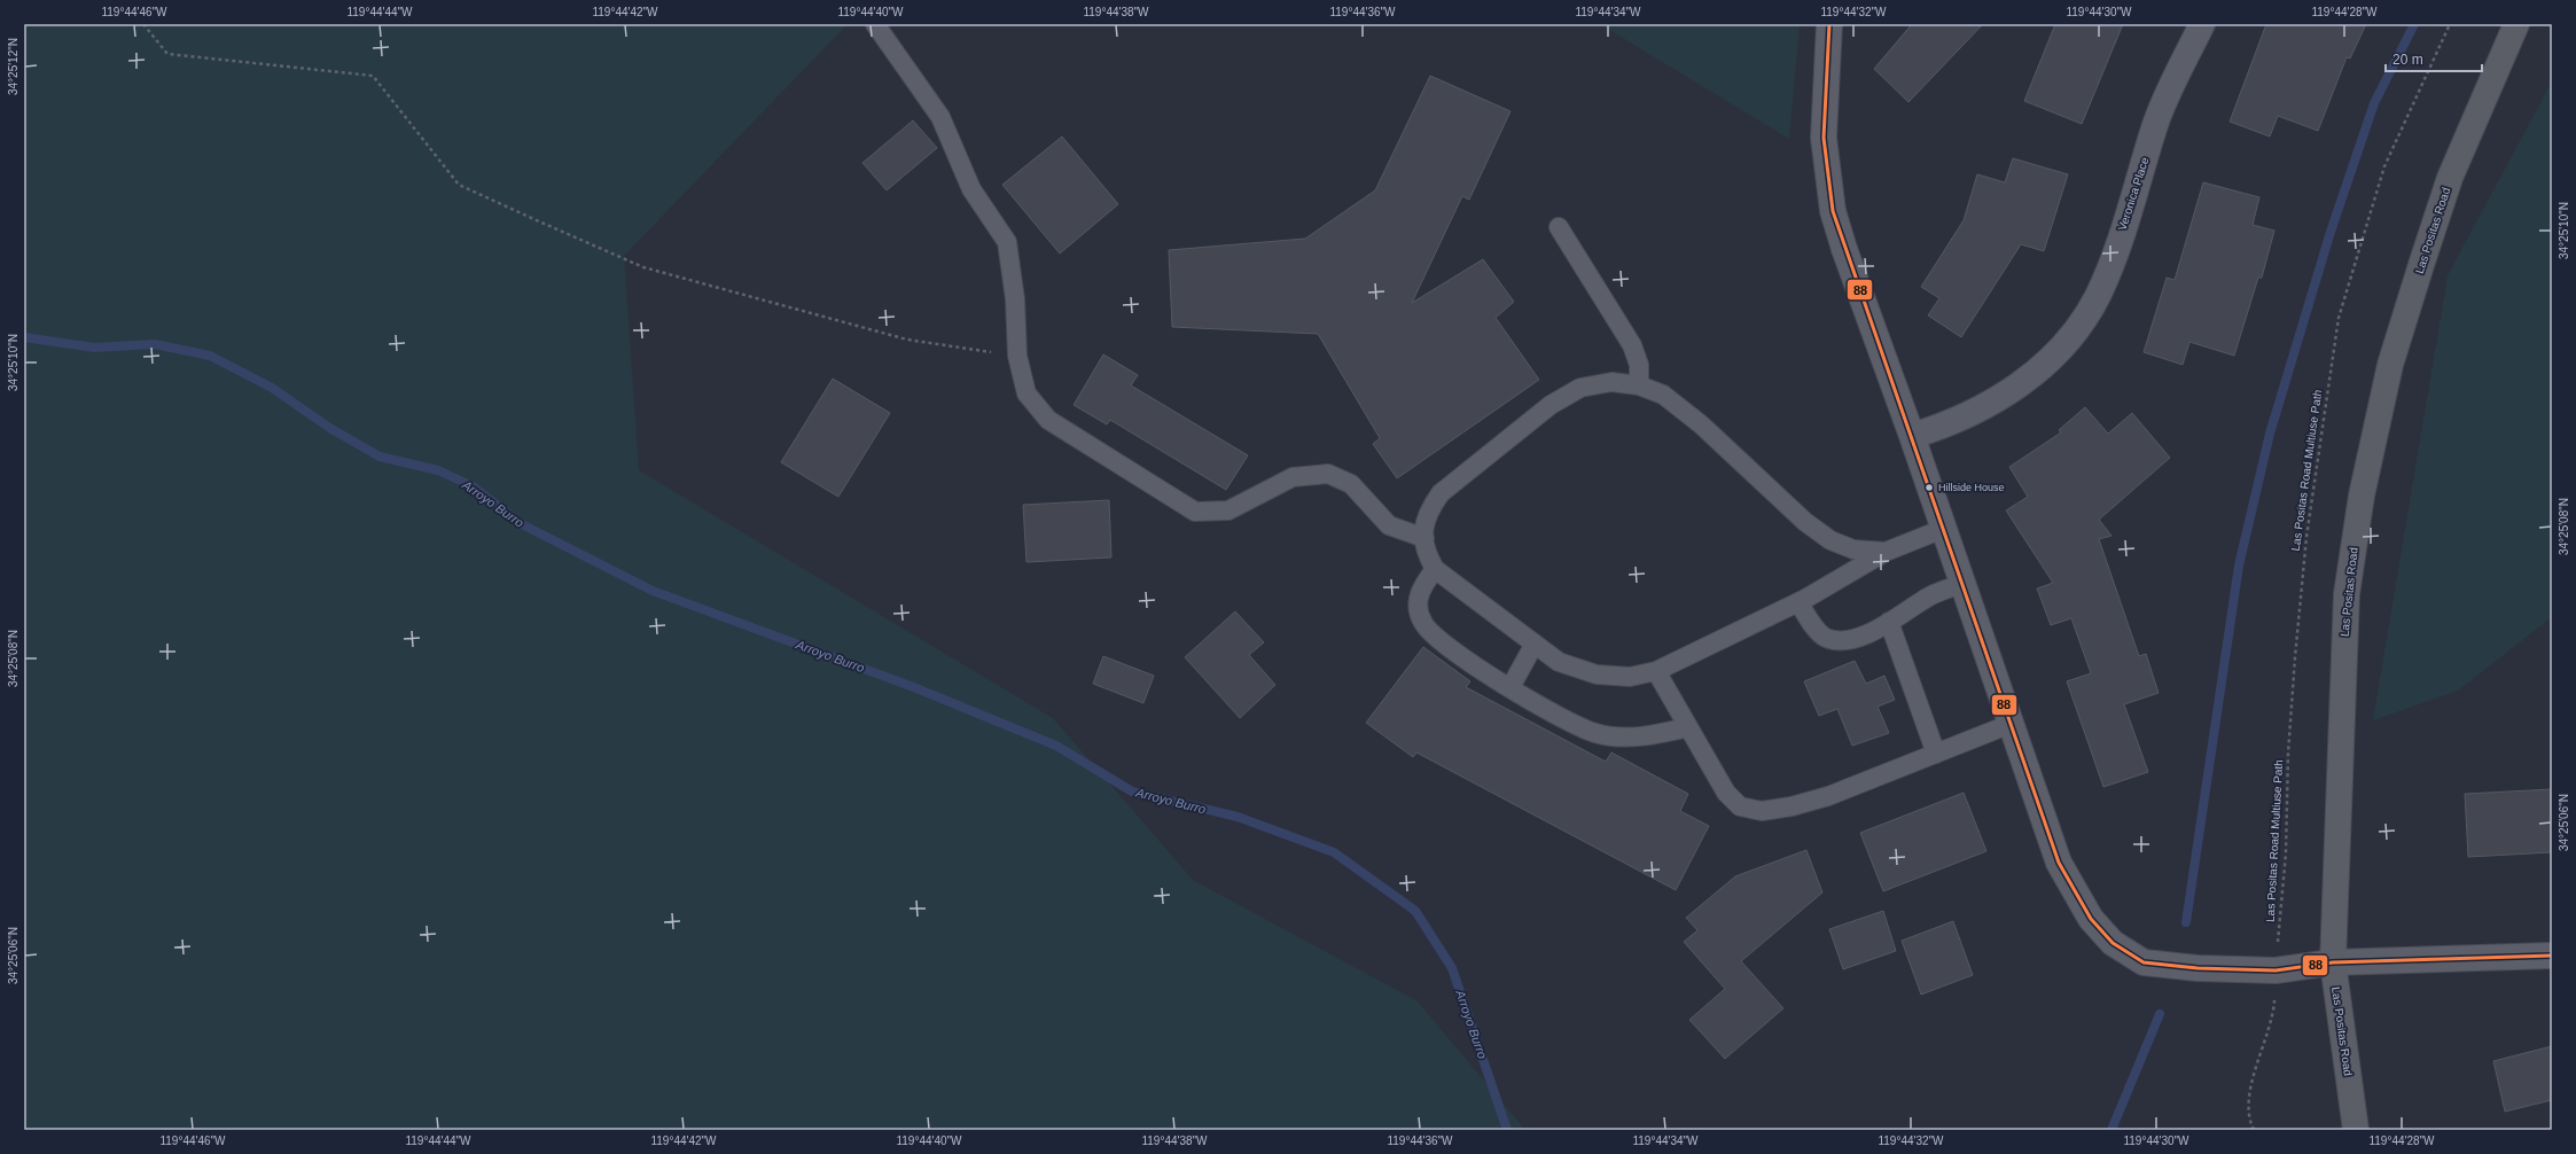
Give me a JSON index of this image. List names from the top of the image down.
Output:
{
  "streets": {
    "main road": ["Las Positas Road"],
    "street": ["Veronica Place"],
    "path": ["Las Positas Road Multiuse Path"]
  },
  "water": ["Arroyo Burro"],
  "places": ["Hillside House"],
  "lines": ["transit line 88"],
  "scale_bar": "20 m",
  "coordinates": [
    "119°44'46\"W",
    "119°44'44\"W",
    "119°44'42\"W",
    "119°44'40\"W",
    "119°44'38\"W",
    "119°44'36\"W",
    "119°44'34\"W",
    "119°44'32\"W",
    "119°44'30\"W",
    "119°44'28\"W",
    "34°25'12\"N",
    "34°25'10\"N",
    "34°25'08\"N",
    "34°25'06\"N"
  ]
}
